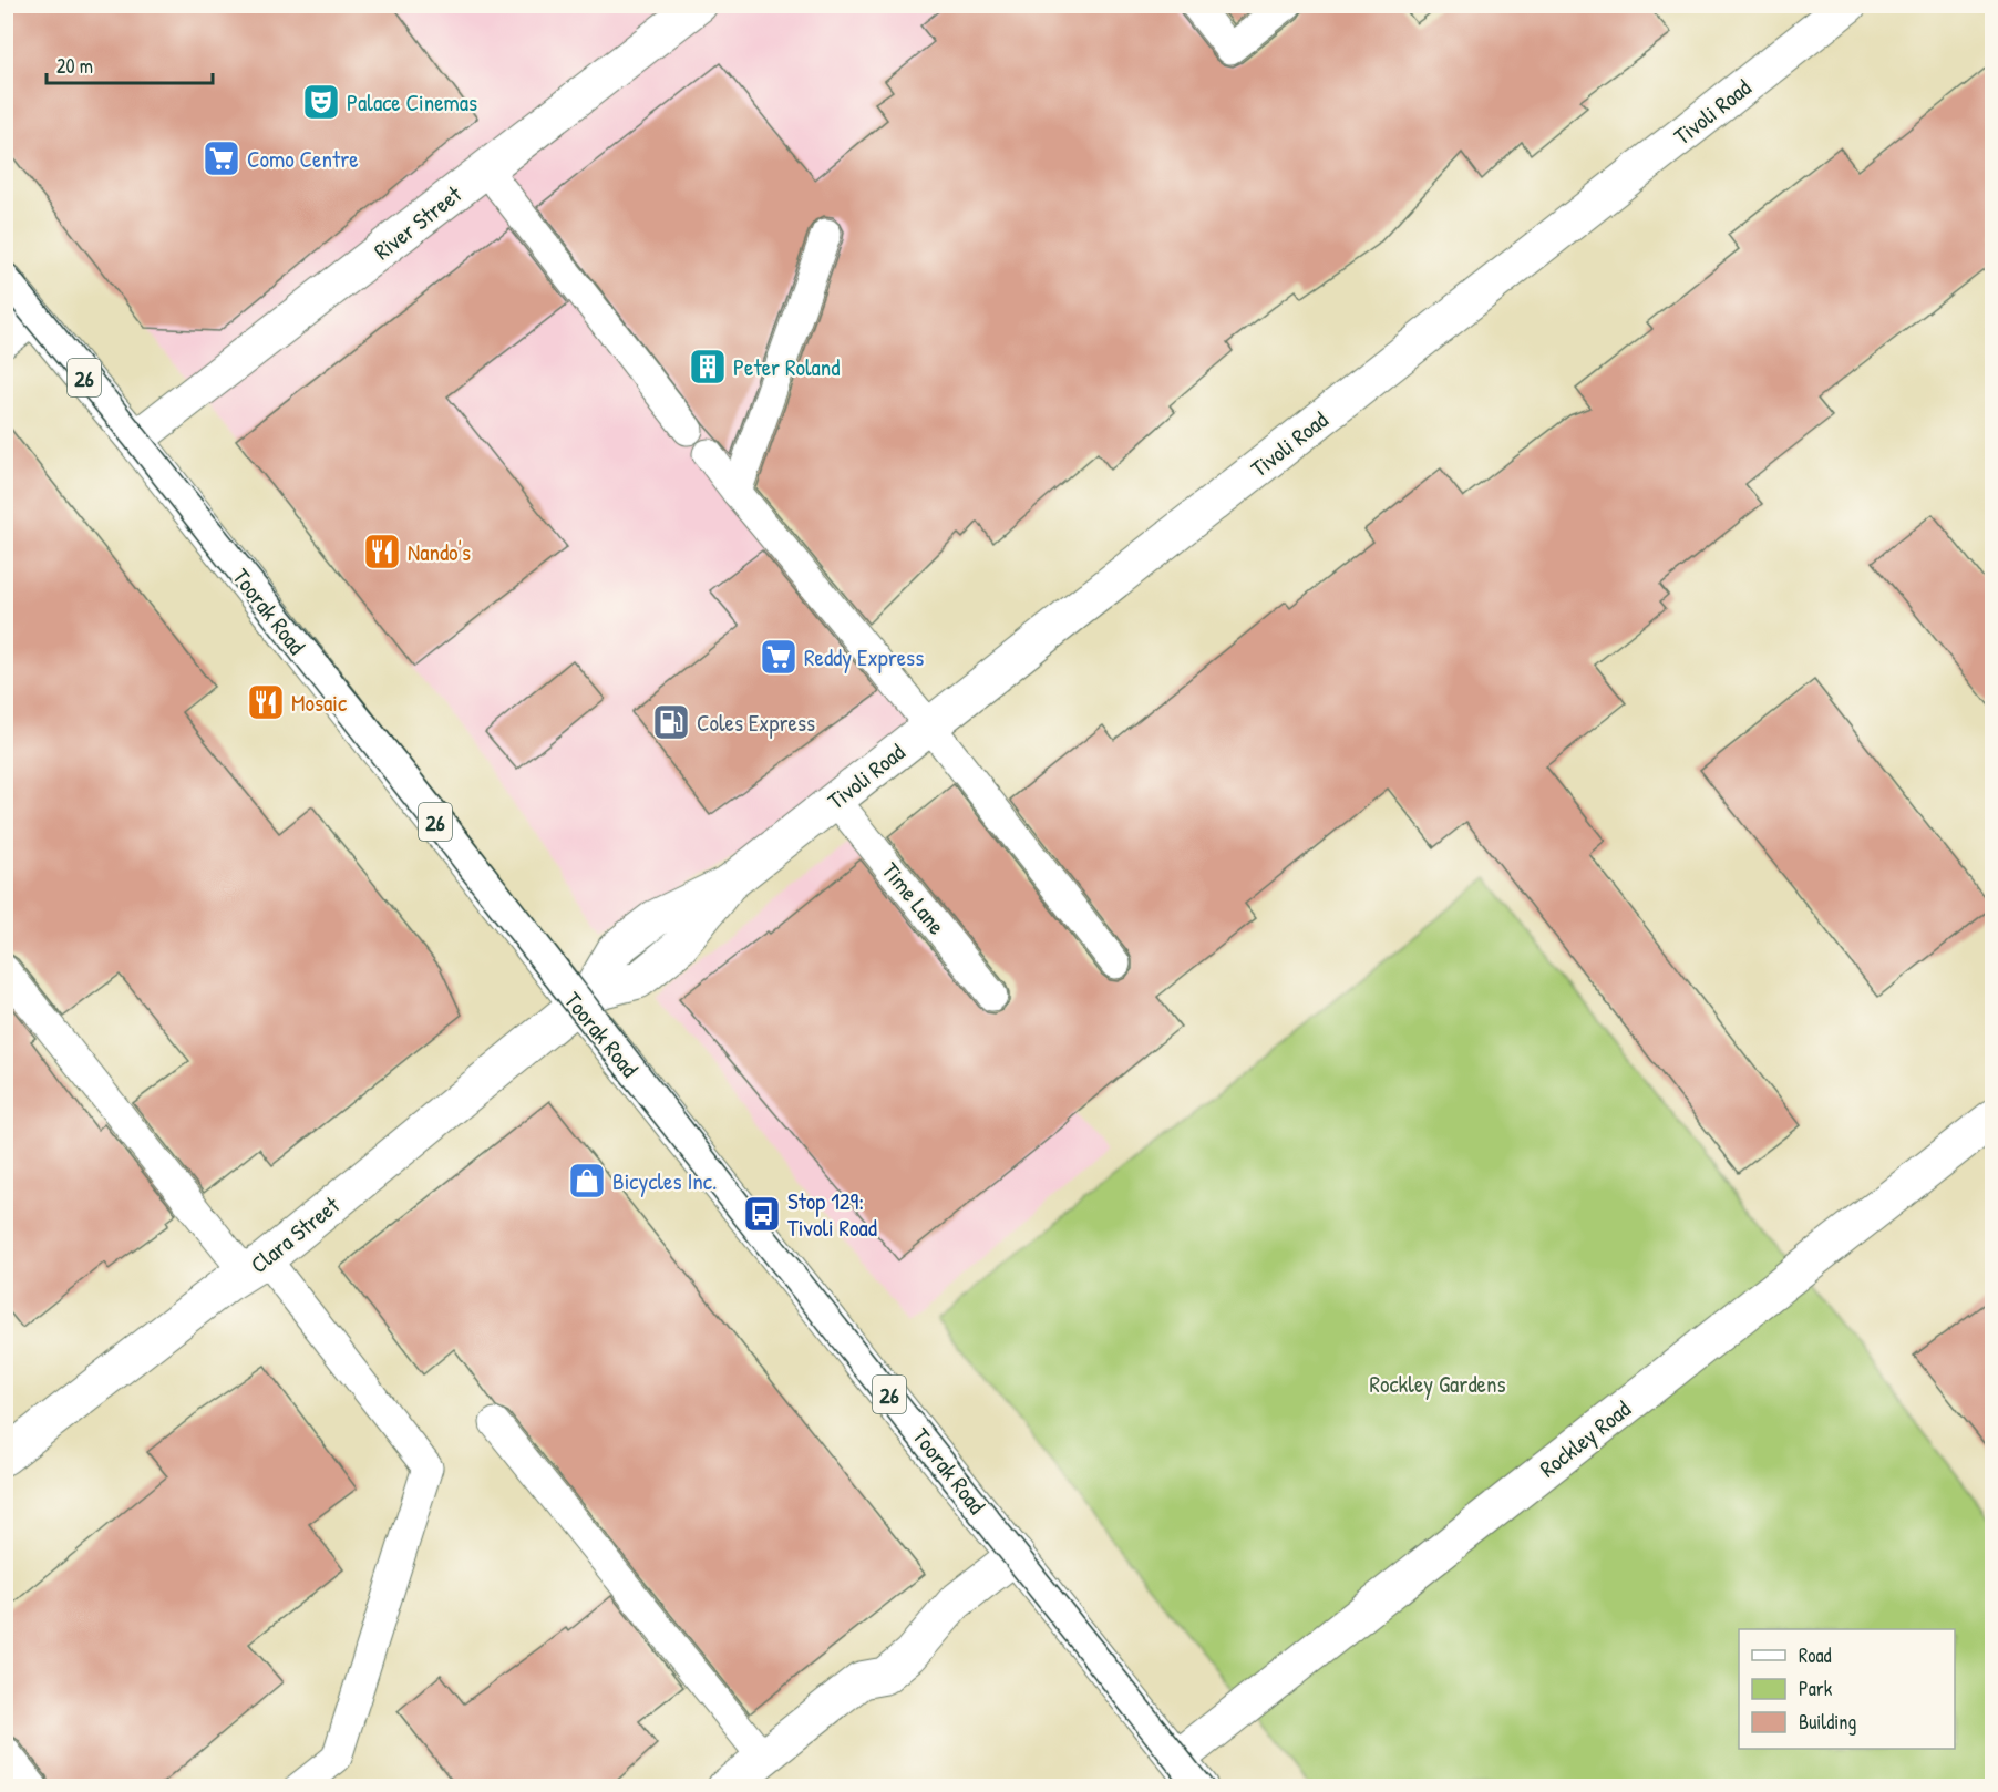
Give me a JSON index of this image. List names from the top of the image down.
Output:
{
  "streets": {
    "street": [
      "Tivoli Road",
      "River Street",
      "26",
      "Toorak Road",
      "Clara Street",
      "Rockley Road"
    ],
    "lane": ["Time Lane"]
  },
  "crossings": [
    ["Tivoli Road", "Toorak Road"],
    ["Tivoli Road", "Time Lane"],
    ["Tivoli Road", "Clara Street"],
    ["River Street", "Toorak Road"],
    ["Toorak Road", "Clara Street"],
    ["Toorak Road", "Rockley Road"]
  ],
  "parks": ["Rockley Gardens"],
  "places": {
    "theatre": ["Palace Cinemas"],
    "supermarket": ["Como Centre", "Reddy Express"],
    "building": ["Peter Roland"],
    "restaurant": ["Nando's", "Mosaic"],
    "fuel station": ["Coles Express"],
    "shop": ["Bicycles Inc."],
    "bus stop": ["Stop 129: Tivoli Road"]
  },
  "legend": ["Road", "Park", "Building"],
  "scale_bar": "20 m"
}
